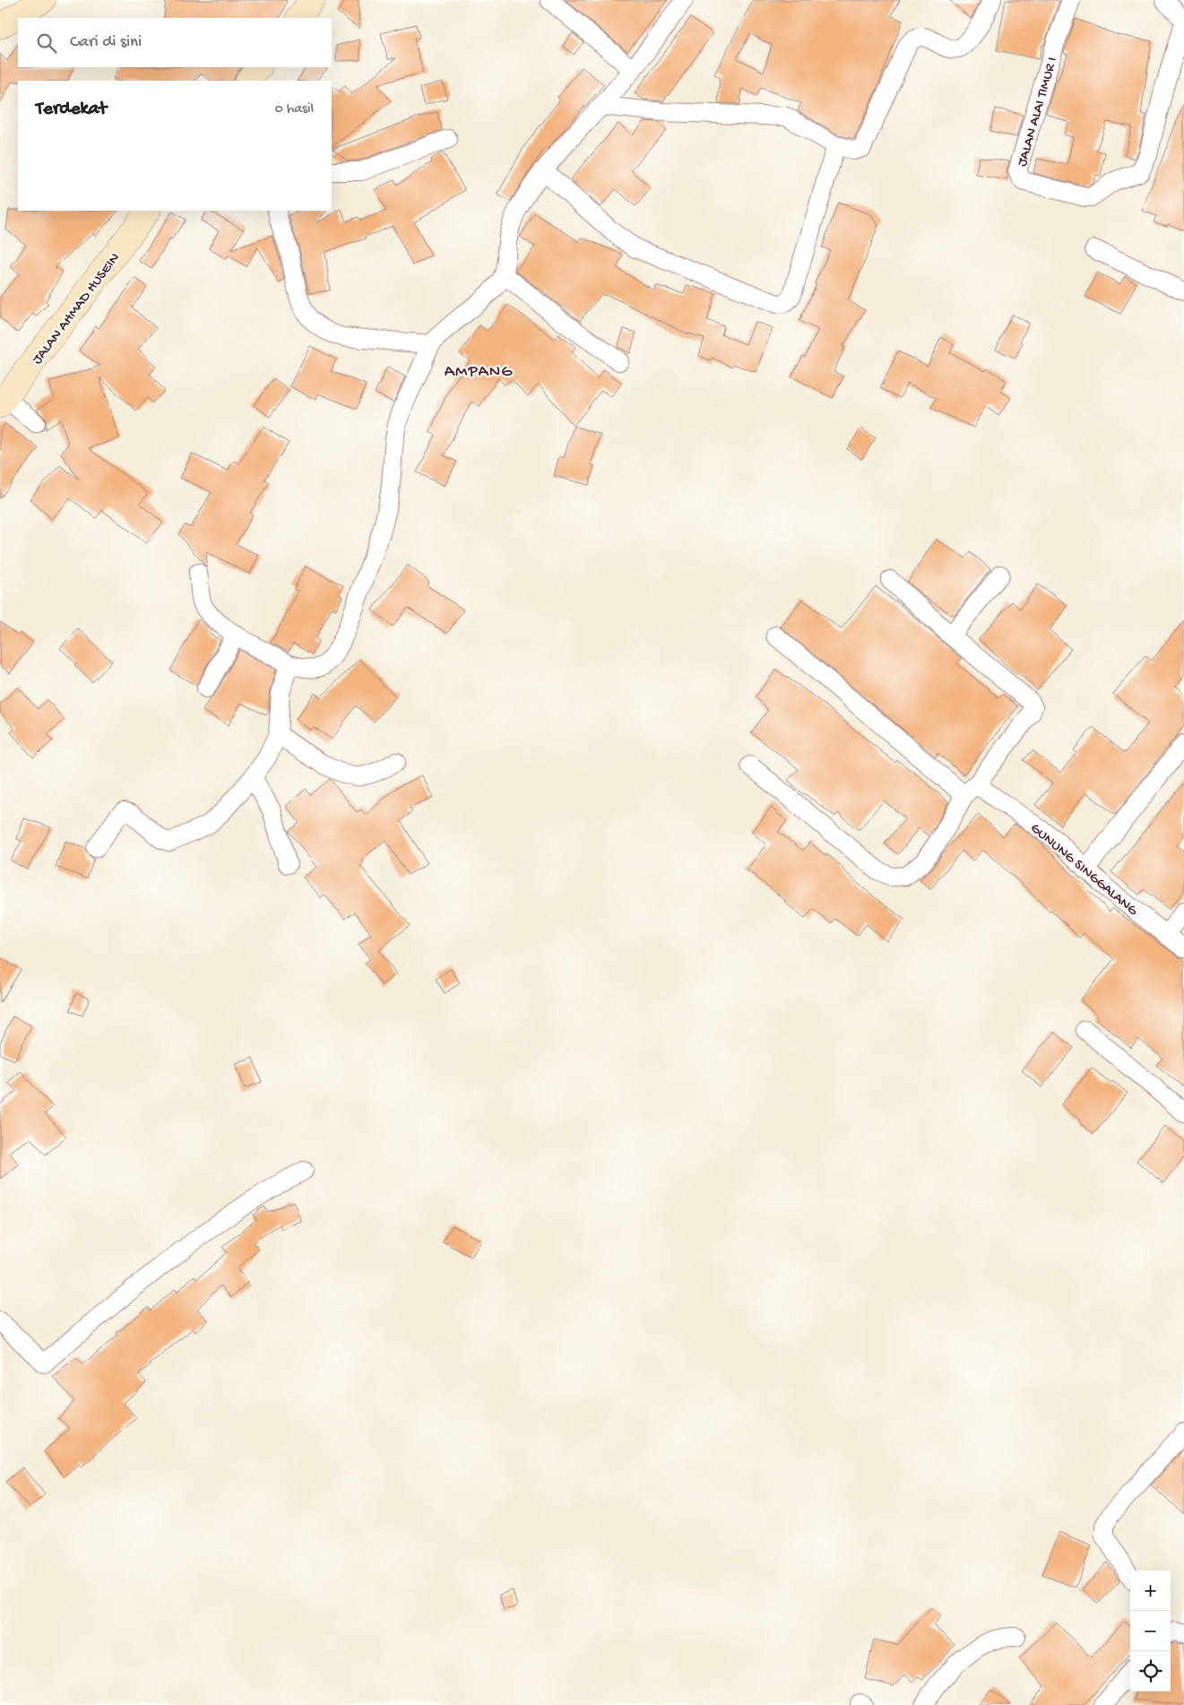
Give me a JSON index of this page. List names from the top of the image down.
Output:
{
  "streets": {
    "main road": ["JALAN AHMAD HUSEIN"],
    "street": ["JALAN ALAI TIMUR I", "GUNUNG SINGGALANG"]
  },
  "districts": ["AMPANG"],
  "page": {
    "search": "Cari di sini",
    "heading": ["Terdekat", "0 hasil"],
    "map_buttons": ["+", "−"]
  }
}
